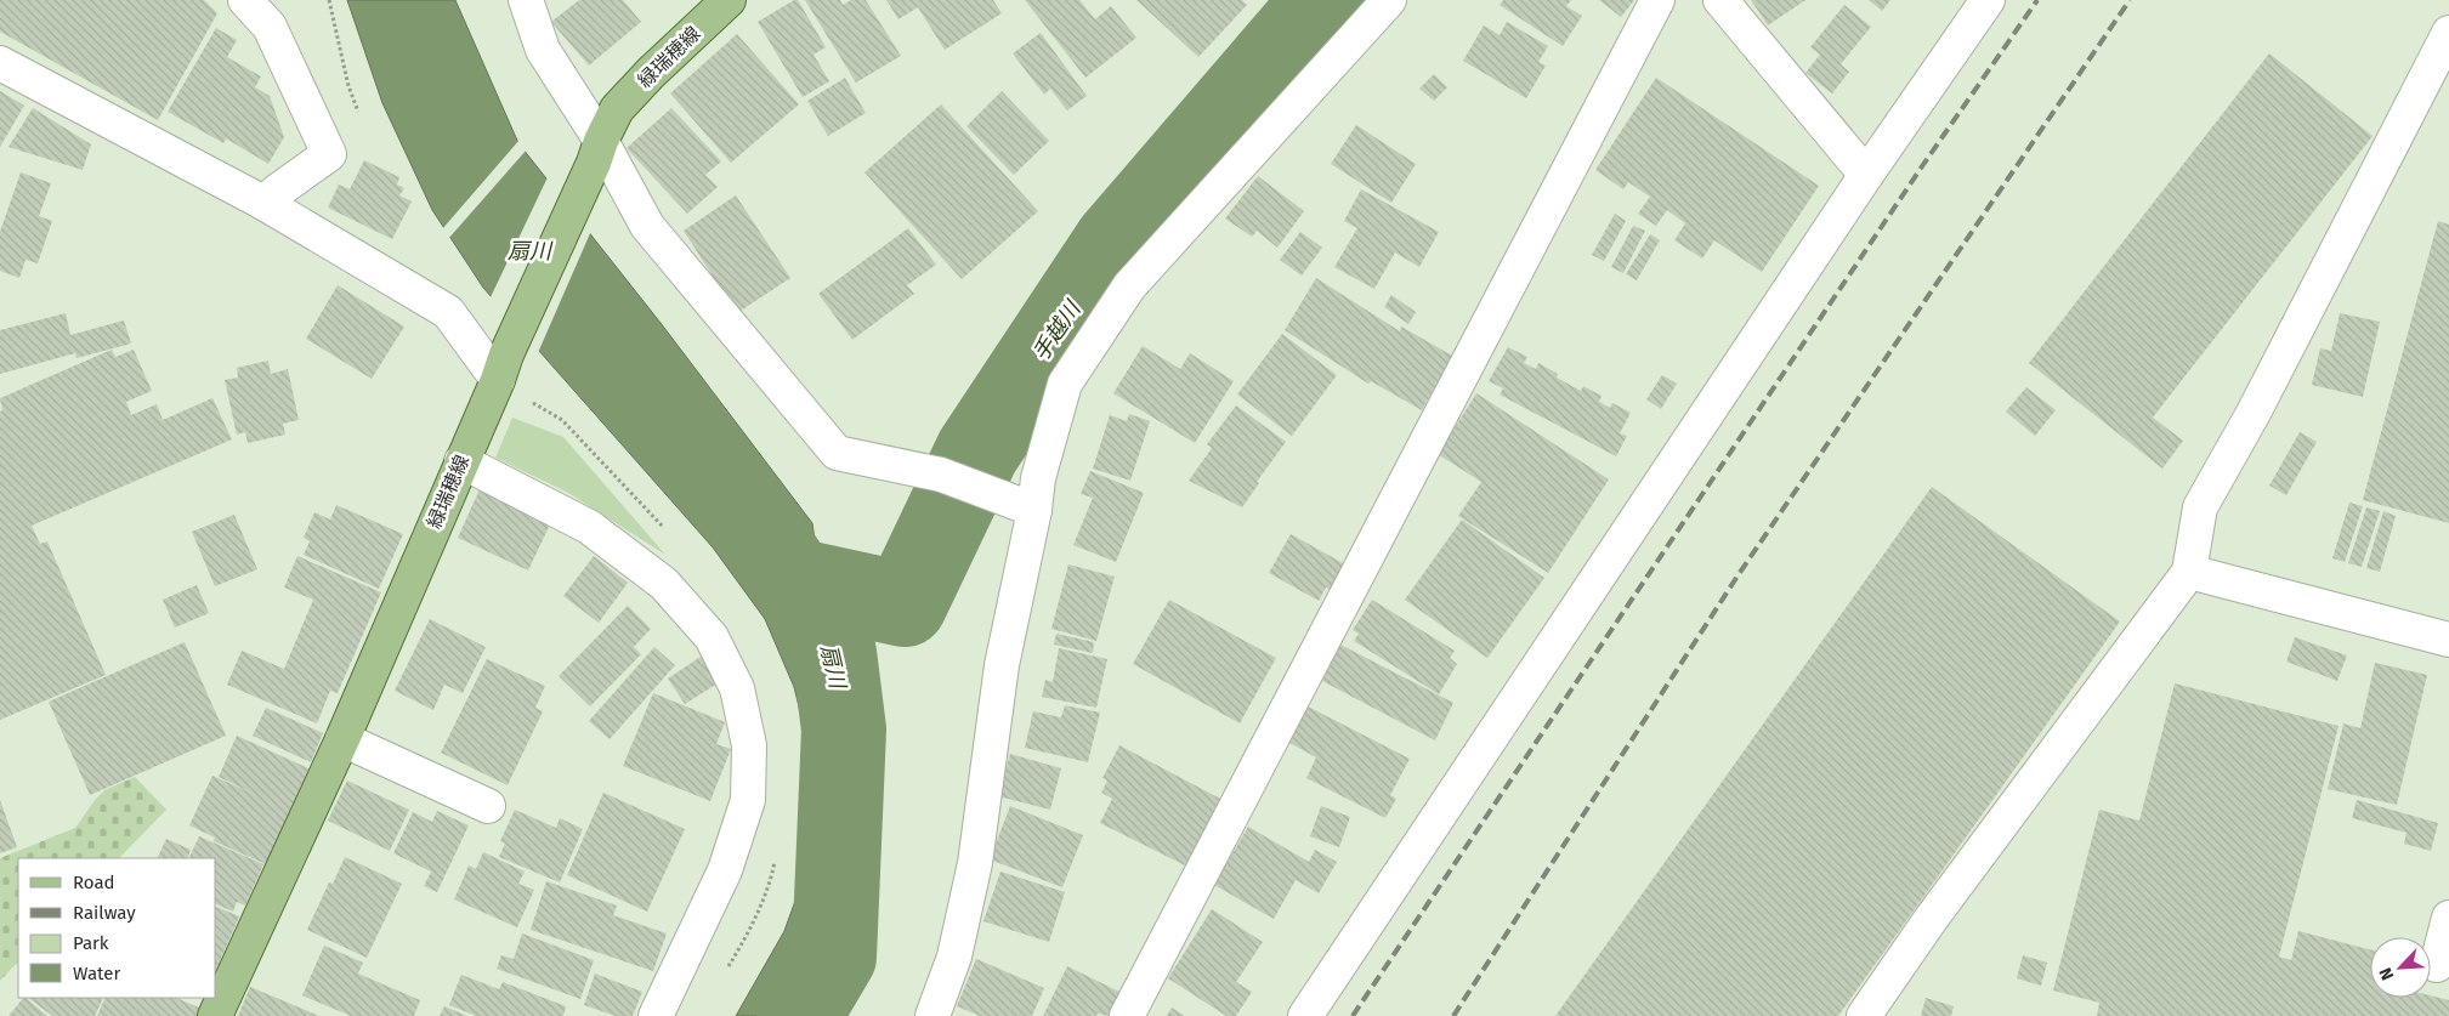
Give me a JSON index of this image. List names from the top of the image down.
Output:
{
  "streets": {
    "main road": ["緑瑞穂線"]
  },
  "water": ["扇川", "手越川"],
  "legend": [
    "Road",
    "Railway",
    "Park",
    "Water"
  ],
  "north": "bottom left"
}
